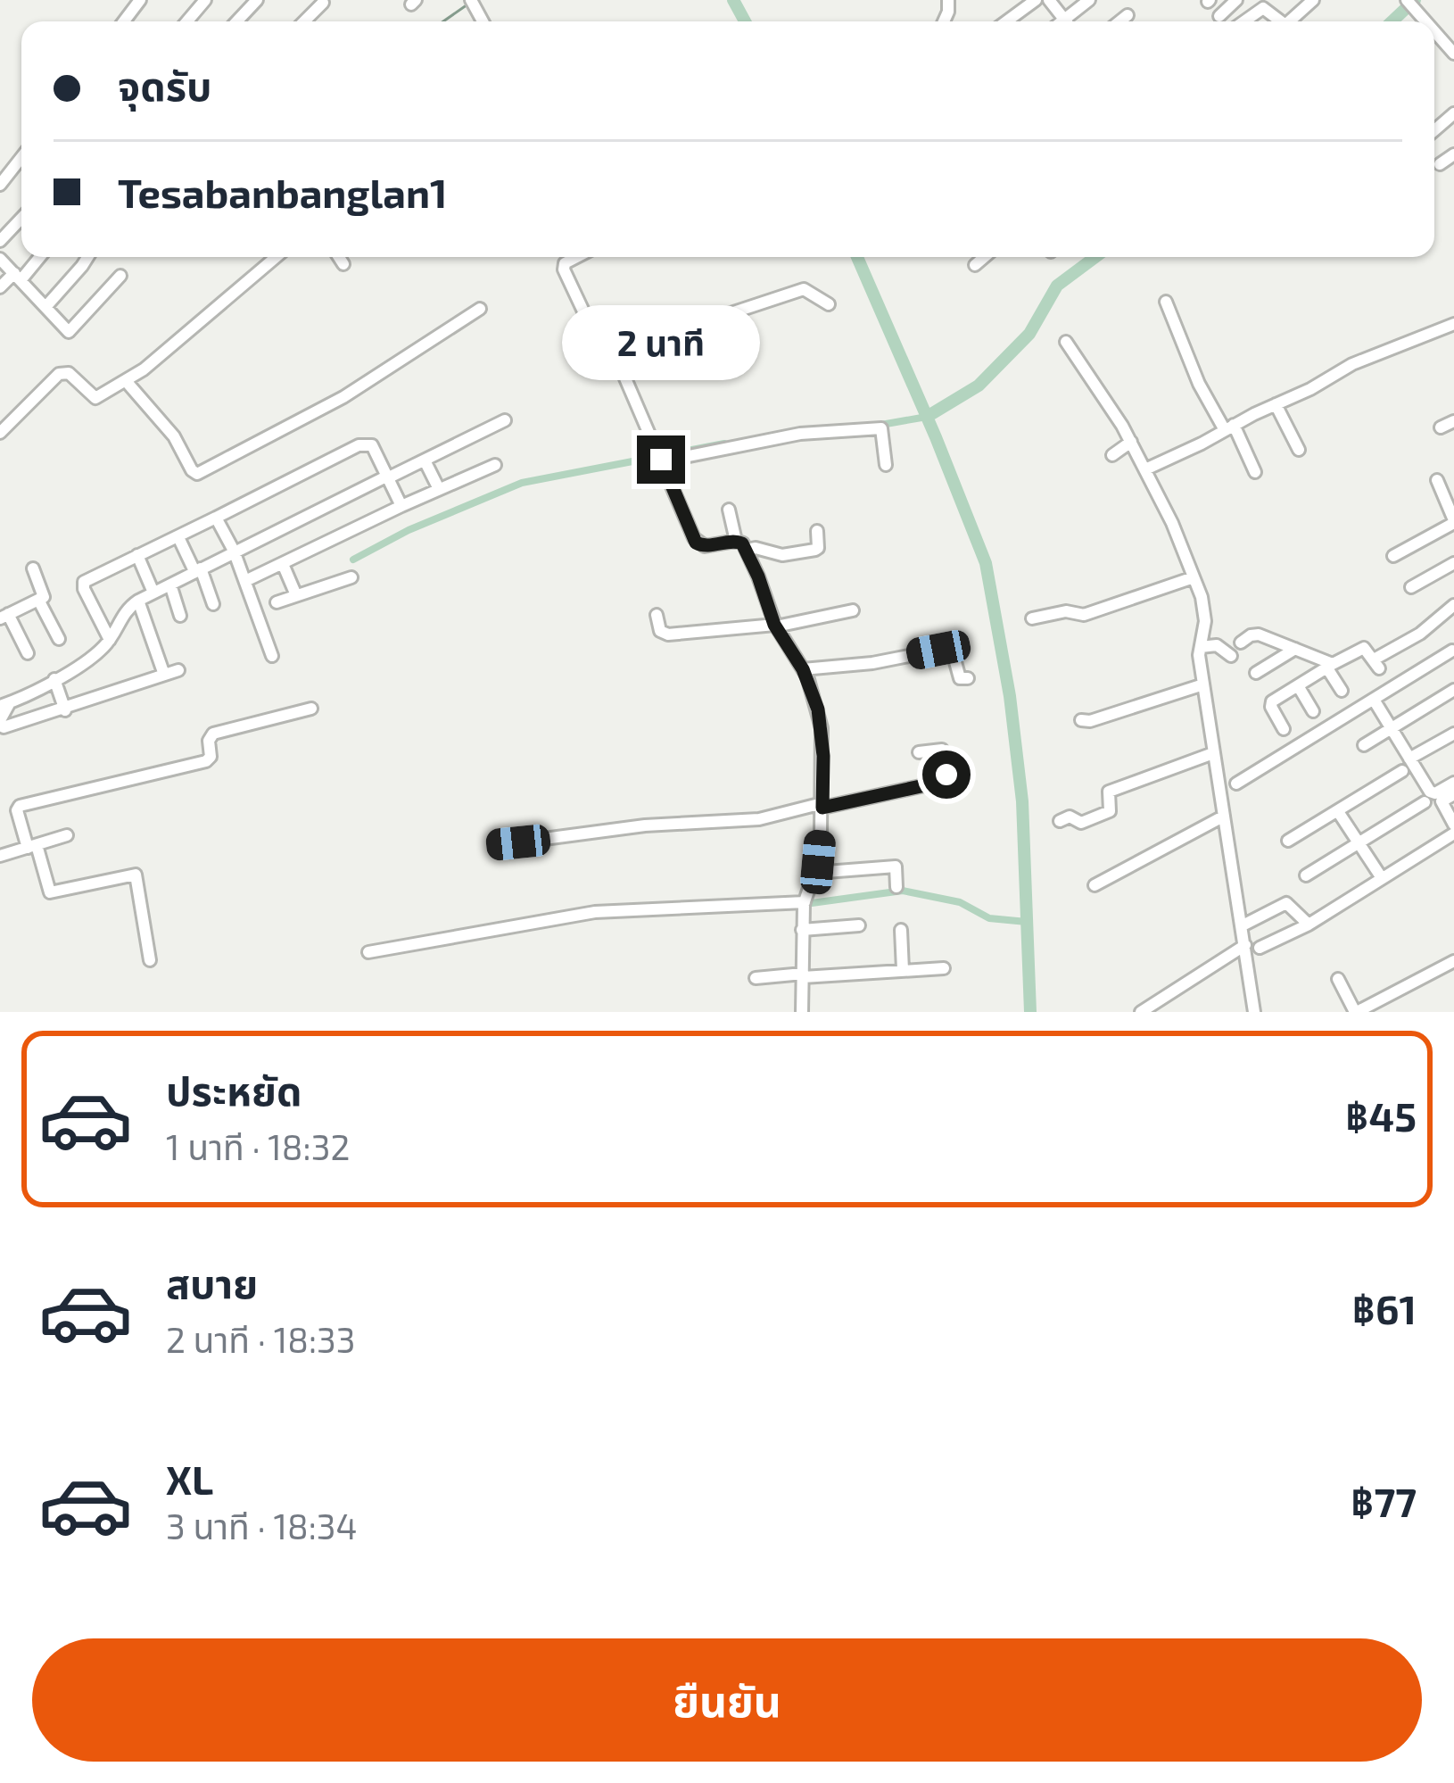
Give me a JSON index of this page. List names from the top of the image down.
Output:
{
  "page": {
    "banner": ["จุดรับ", "Tesabanbanglan1"],
    "bubble": "2 นาที",
    "list": [
      {
        "name": "ประหยัด",
        "note": "1 นาที · 18:32",
        "value": "฿45"
      },
      {
        "name": "สบาย",
        "note": "2 นาที · 18:33",
        "value": "฿61"
      },
      {
        "name": "XL",
        "note": "3 นาที · 18:34",
        "value": "฿77"
      }
    ],
    "buttons": "ยืนยัน"
  }
}
